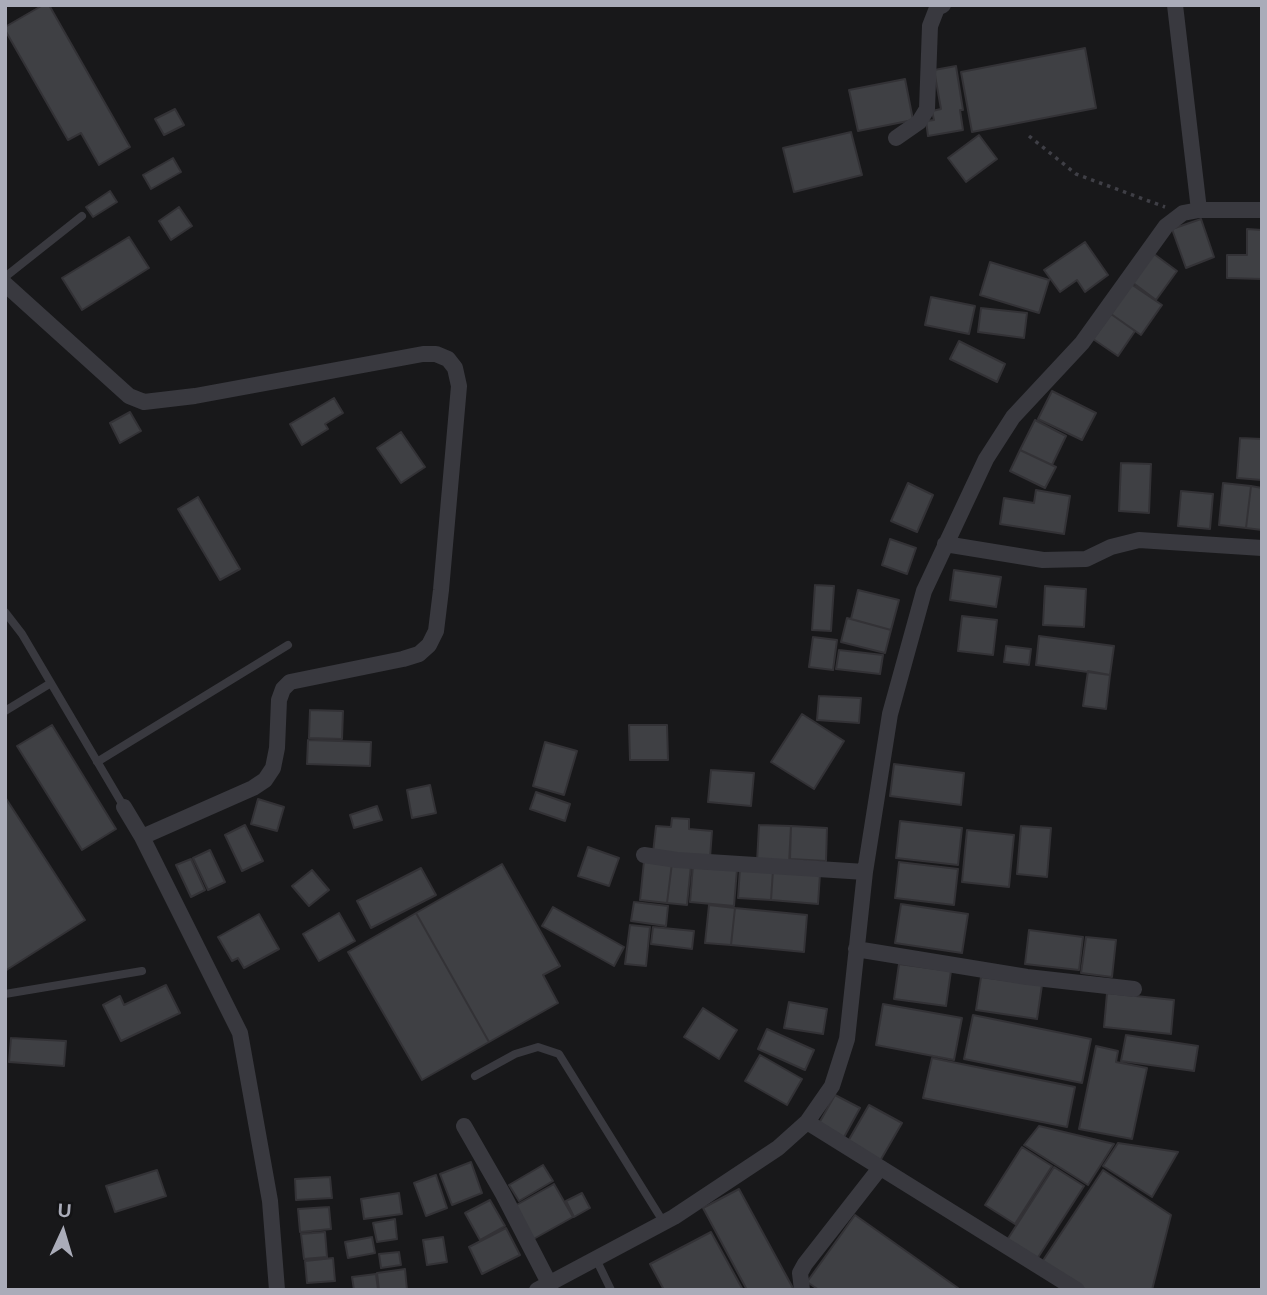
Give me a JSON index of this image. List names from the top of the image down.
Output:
{
  "north": "top"
}
